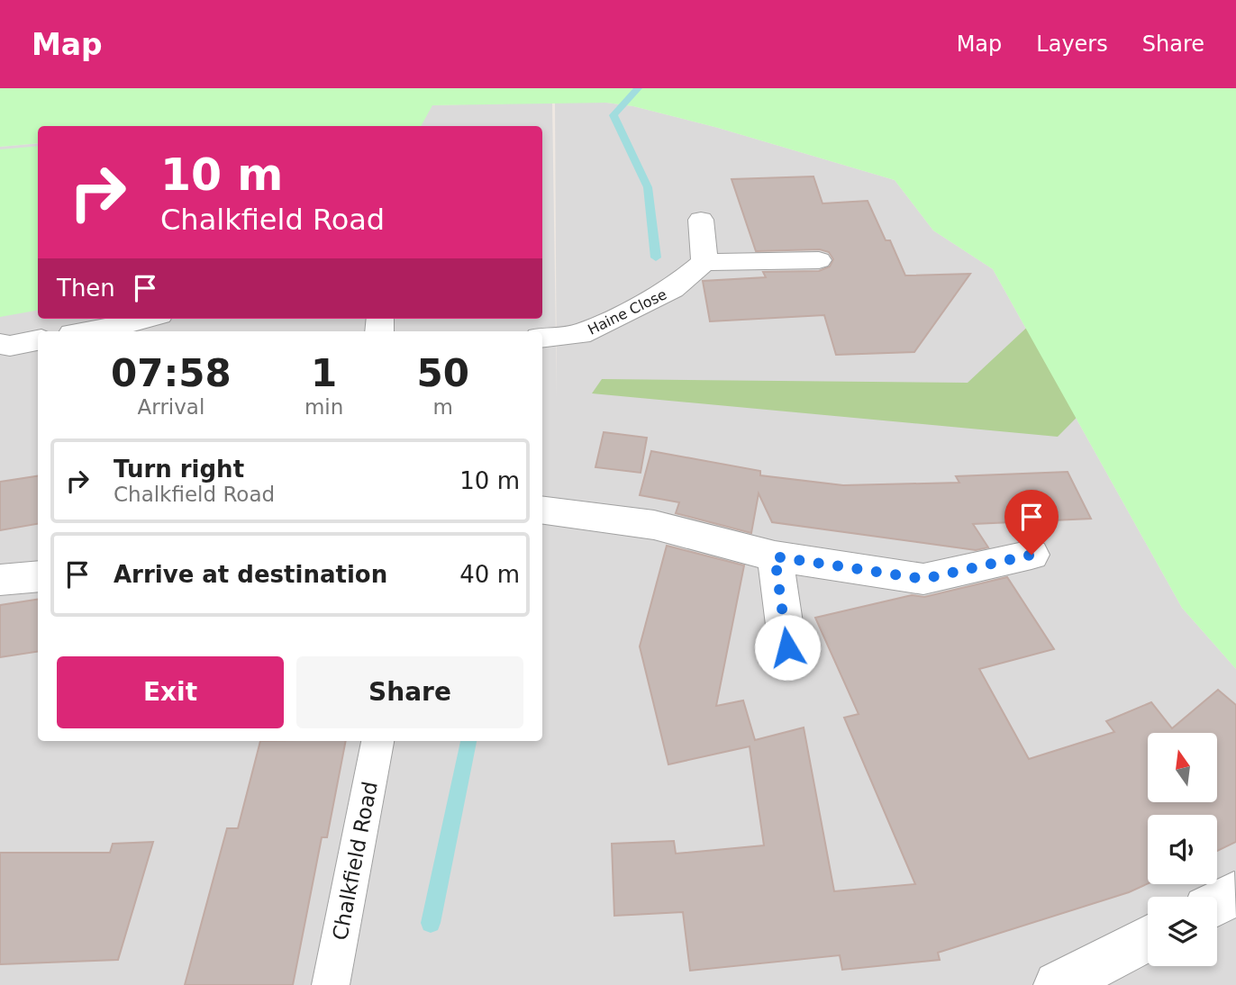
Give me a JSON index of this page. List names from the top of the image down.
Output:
{
  "streets": {
    "street": ["Haine Close"],
    "lane": ["Chalkfield Road"]
  },
  "north": "top",
  "page": {
    "header": "Map",
    "nav": ["Map", "Layers", "Share"],
    "turn": ["10 m", "Chalkfield Road"],
    "then": "Then",
    "eta": [
      "07:58",
      "Arrival",
      "1",
      "min",
      "50",
      "m"
    ],
    "list": [
      {
        "name": "Turn right",
        "note": "Chalkfield Road",
        "value": "10 m"
      },
      {
        "name": "Arrive at destination",
        "value": "40 m"
      }
    ],
    "buttons": ["Exit", "Share"]
  }
}
